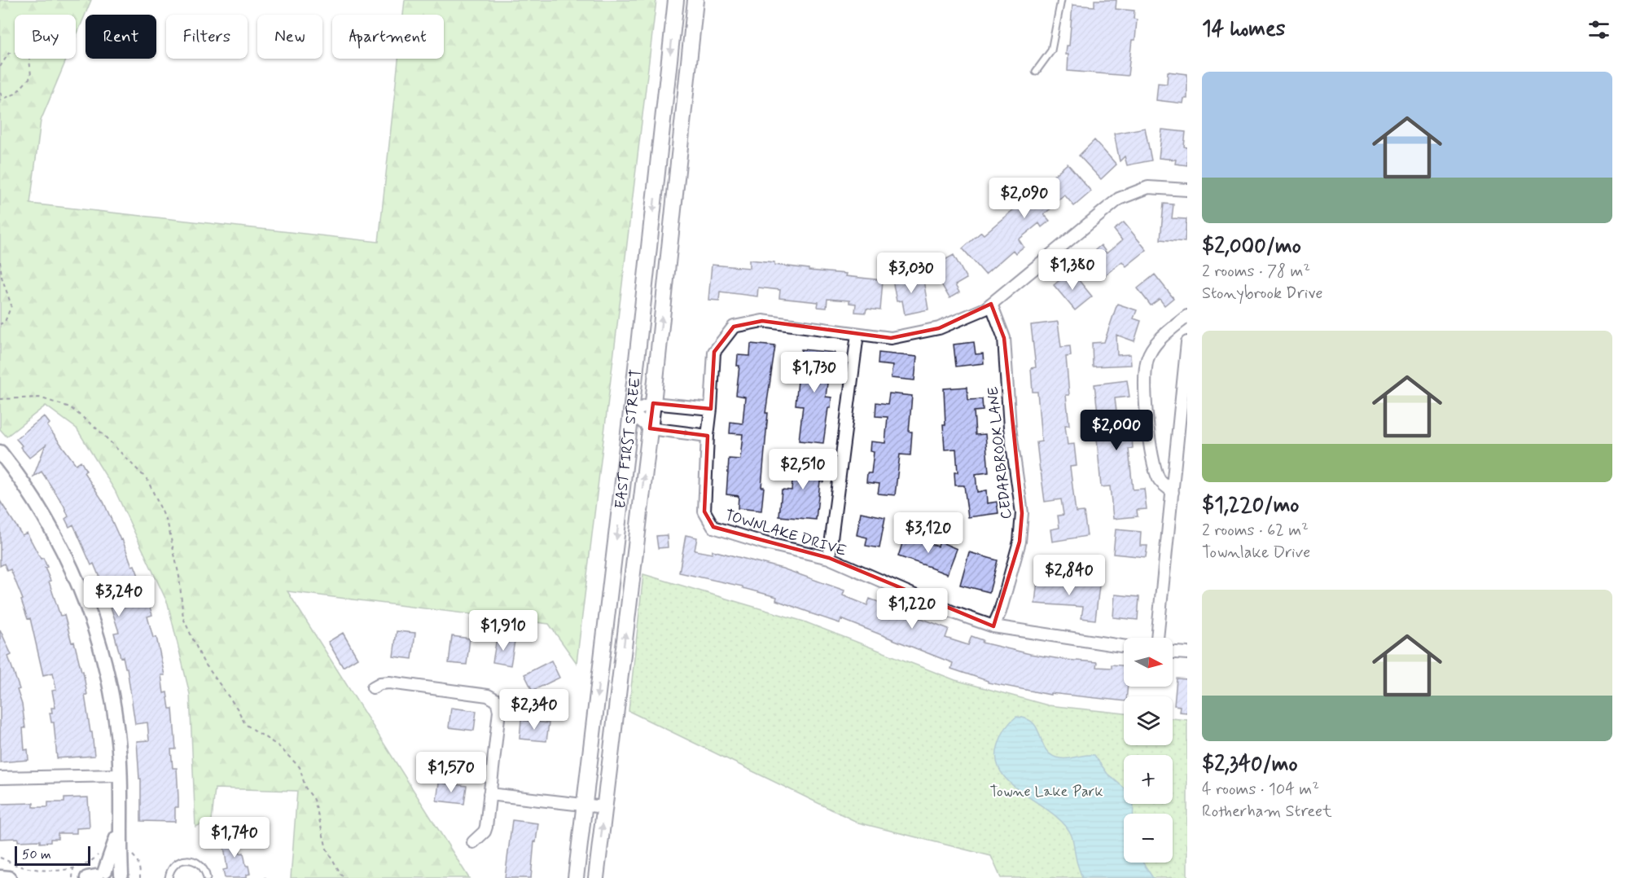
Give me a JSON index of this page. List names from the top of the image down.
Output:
{
  "streets": {
    "main road": ["EAST FIRST STREET"],
    "street": ["CEDARBROOK LANE", "TOWNLAKE DRIVE"]
  },
  "crossings": [
    ["CEDARBROOK LANE", "TOWNLAKE DRIVE"]
  ],
  "parks": ["Towne Lake Park"],
  "scale_bar": "50 m",
  "north": "right",
  "page": {
    "heading": "14 homes",
    "chip": [
      "Buy",
      "Rent",
      "Filters",
      "New",
      "Apartment"
    ],
    "list": [
      {
        "name": "$2,000/mo",
        "note": "2 rooms · 78 m² · Stonybrook Drive"
      },
      {
        "name": "$1,220/mo",
        "note": "2 rooms · 62 m² · Townlake Drive"
      },
      {
        "name": "$2,340/mo",
        "note": "4 rooms · 104 m² · Rotherham Street"
      }
    ],
    "price": [
      "$2,090",
      "$1,380",
      "$3,030",
      "$1,730",
      "$2,000",
      "$2,510",
      "$3,120",
      "$2,840",
      "$3,240",
      "$1,220",
      "$1,910",
      "$2,340",
      "$1,570",
      "$1,740"
    ],
    "map_buttons": ["+", "−"],
    "scale": "50 m"
  }
}
